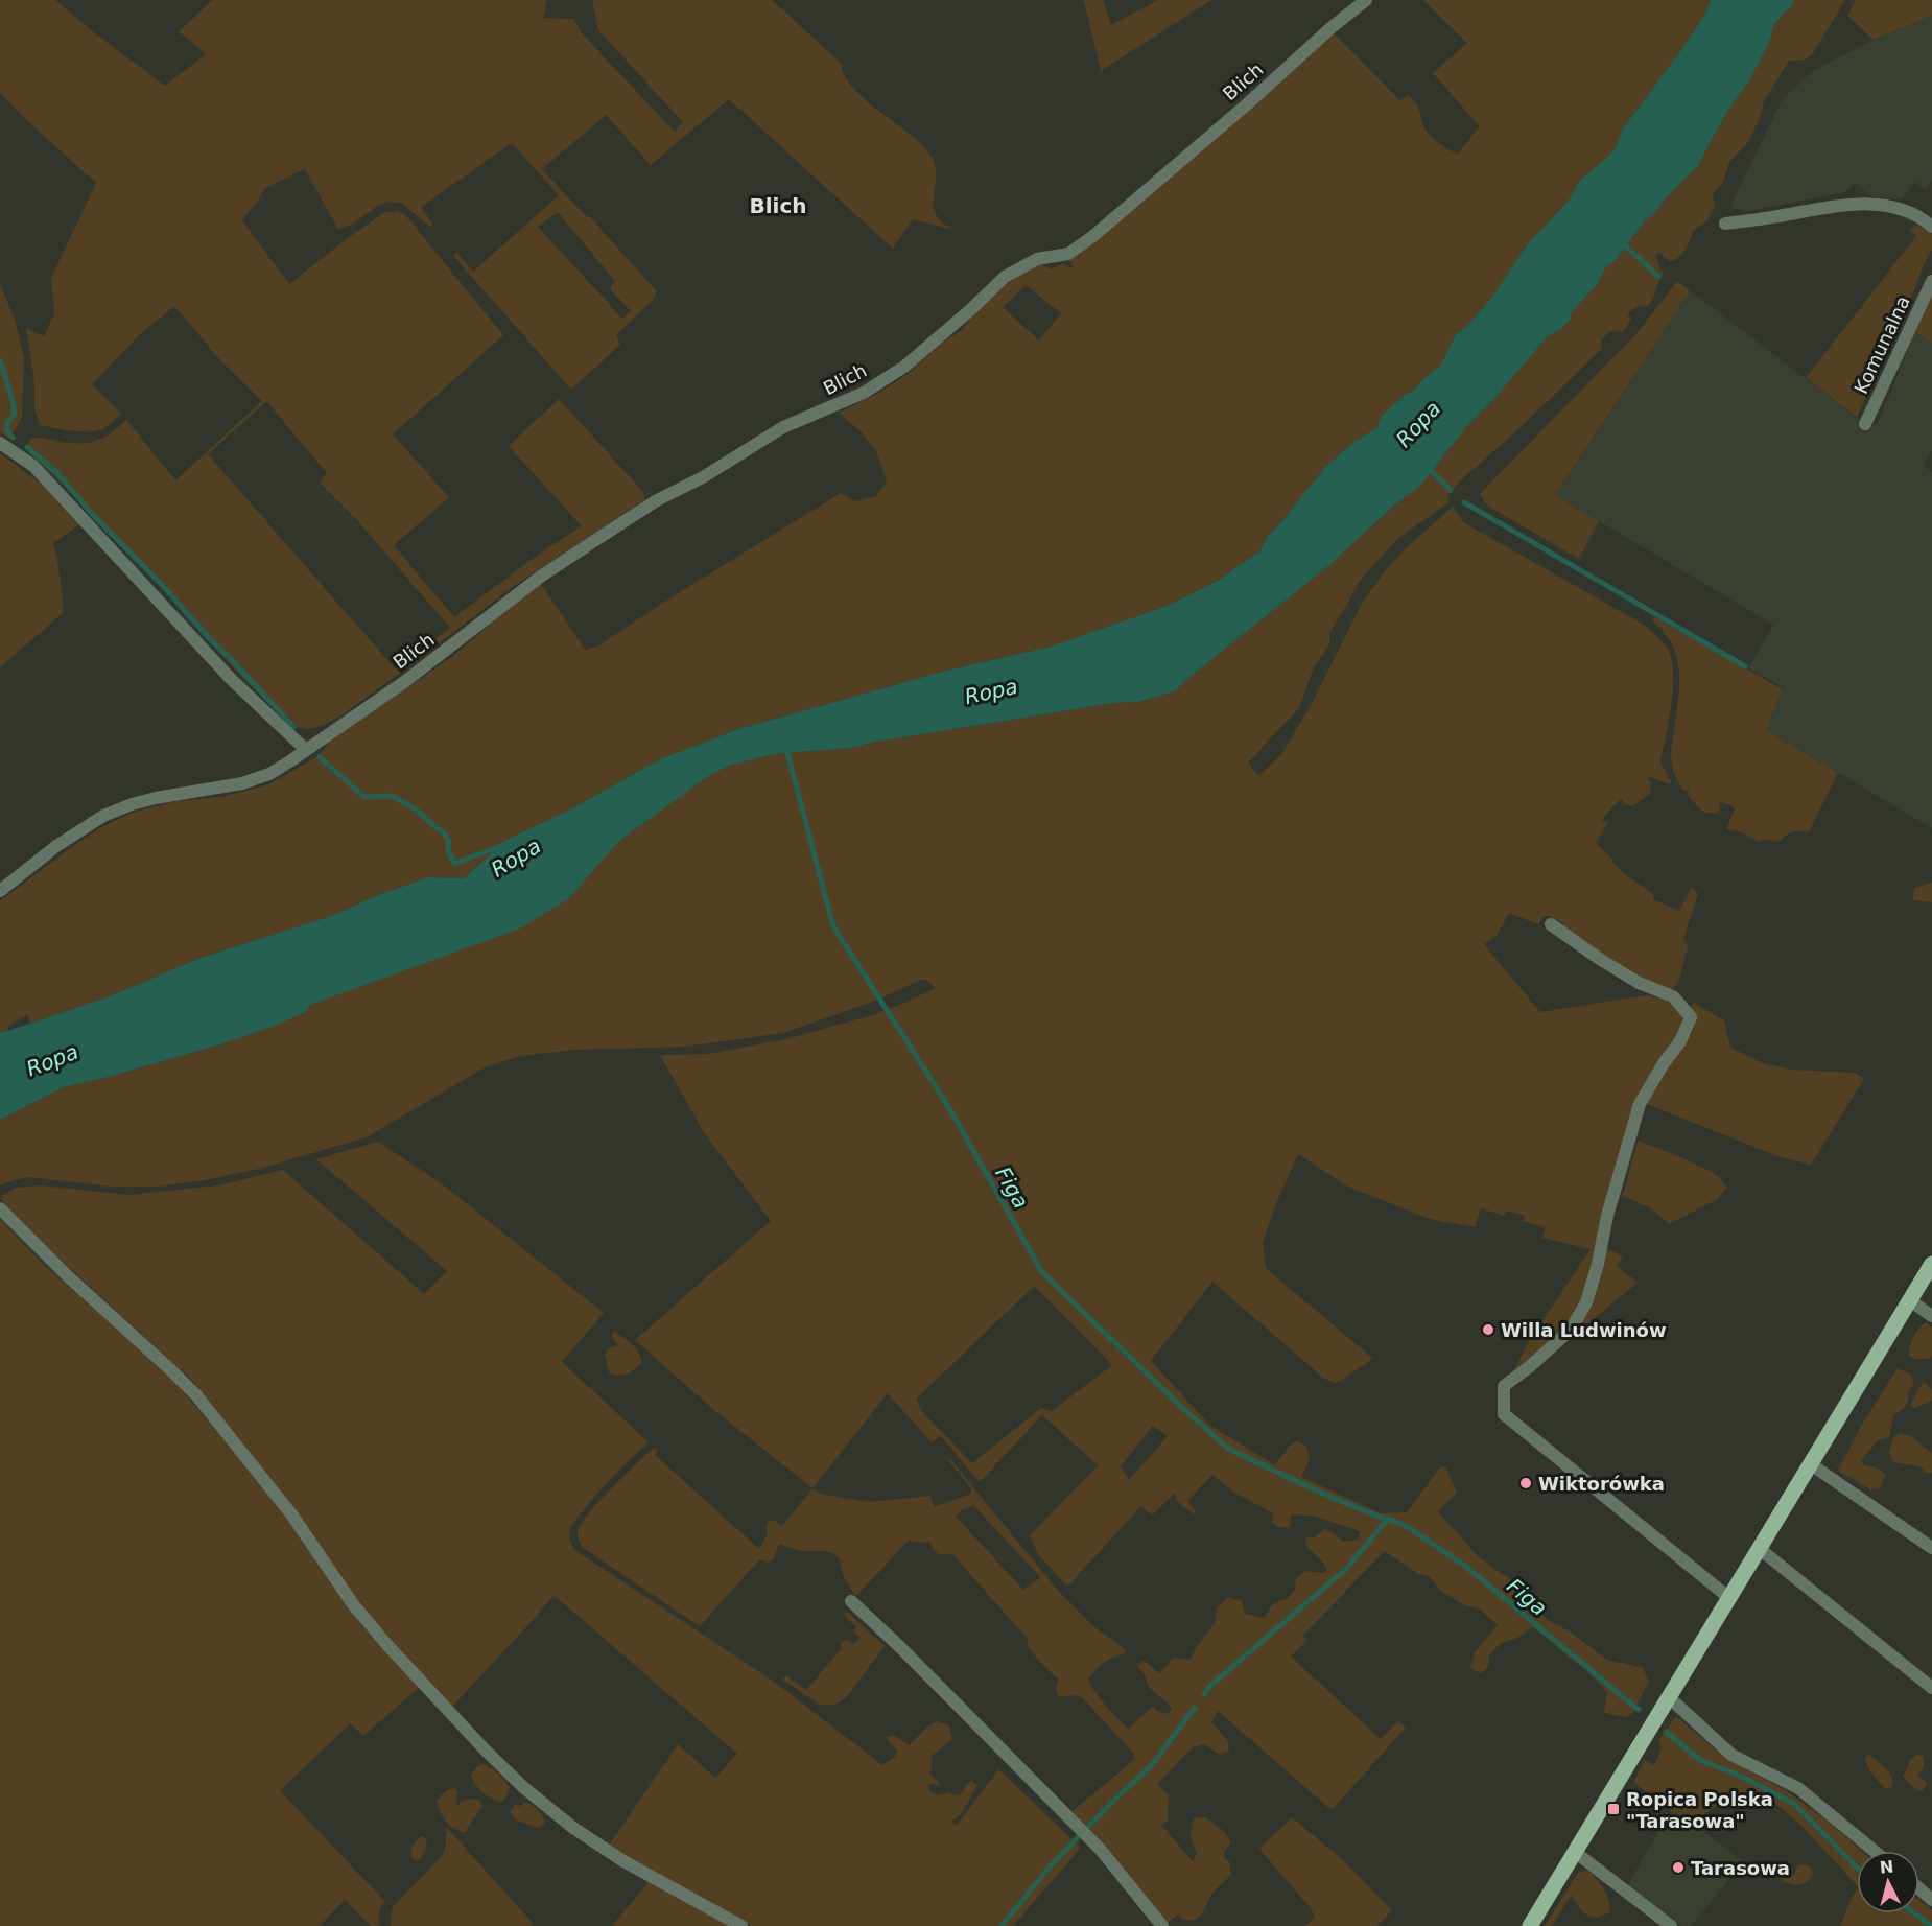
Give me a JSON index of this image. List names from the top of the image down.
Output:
{
  "streets": {
    "street": ["Blich", "Komunalna"]
  },
  "districts": ["Blich"],
  "water": ["Ropa", "Figa"],
  "places": {
    "other": ["Willa Ludwinów", "Wiktorówka", "Tarasowa"],
    "transit": ["Ropica Polska \"Tarasowa\""]
  },
  "north": "top"
}
